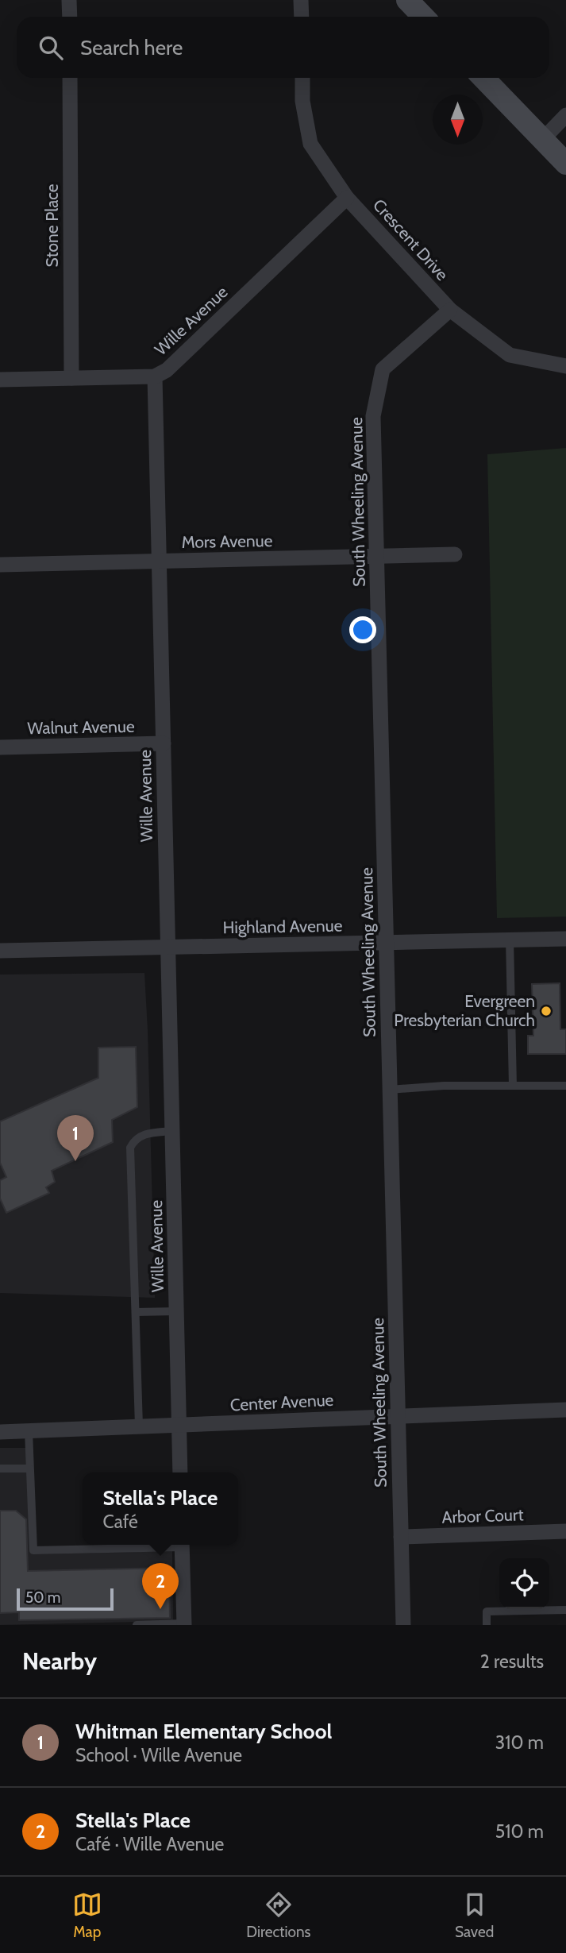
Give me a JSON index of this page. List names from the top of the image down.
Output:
{
  "streets": {
    "street": [
      "Stone Place",
      "Crescent Drive",
      "Wille Avenue",
      "South Wheeling Avenue",
      "Mors Avenue",
      "Walnut Avenue",
      "Highland Avenue",
      "Center Avenue",
      "Arbor Court"
    ]
  },
  "crossings": [
    ["Crescent Drive", "Wille Avenue"],
    ["Crescent Drive", "South Wheeling Avenue"],
    ["Wille Avenue", "Mors Avenue"],
    ["Wille Avenue", "Walnut Avenue"],
    ["Wille Avenue", "Highland Avenue"],
    ["Wille Avenue", "Center Avenue"],
    ["South Wheeling Avenue", "Mors Avenue"],
    ["South Wheeling Avenue", "Highland Avenue"],
    ["South Wheeling Avenue", "Center Avenue"],
    ["South Wheeling Avenue", "Arbor Court"]
  ],
  "places": ["Evergreen Presbyterian Church"],
  "scale_bar": "50 m",
  "north": "bottom",
  "page": {
    "search": "Search here",
    "pins": ["1", "2"],
    "popup": ["Stella's Place", "Café"],
    "scale": "50 m",
    "heading": ["Nearby", "2 results"],
    "list": [
      {
        "mark": "1",
        "name": "Whitman Elementary School",
        "note": "School · Wille Avenue",
        "value": "310 m"
      },
      {
        "mark": "2",
        "name": "Stella's Place",
        "note": "Café · Wille Avenue",
        "value": "510 m"
      }
    ],
    "nav": ["Map", "Directions", "Saved"]
  }
}
